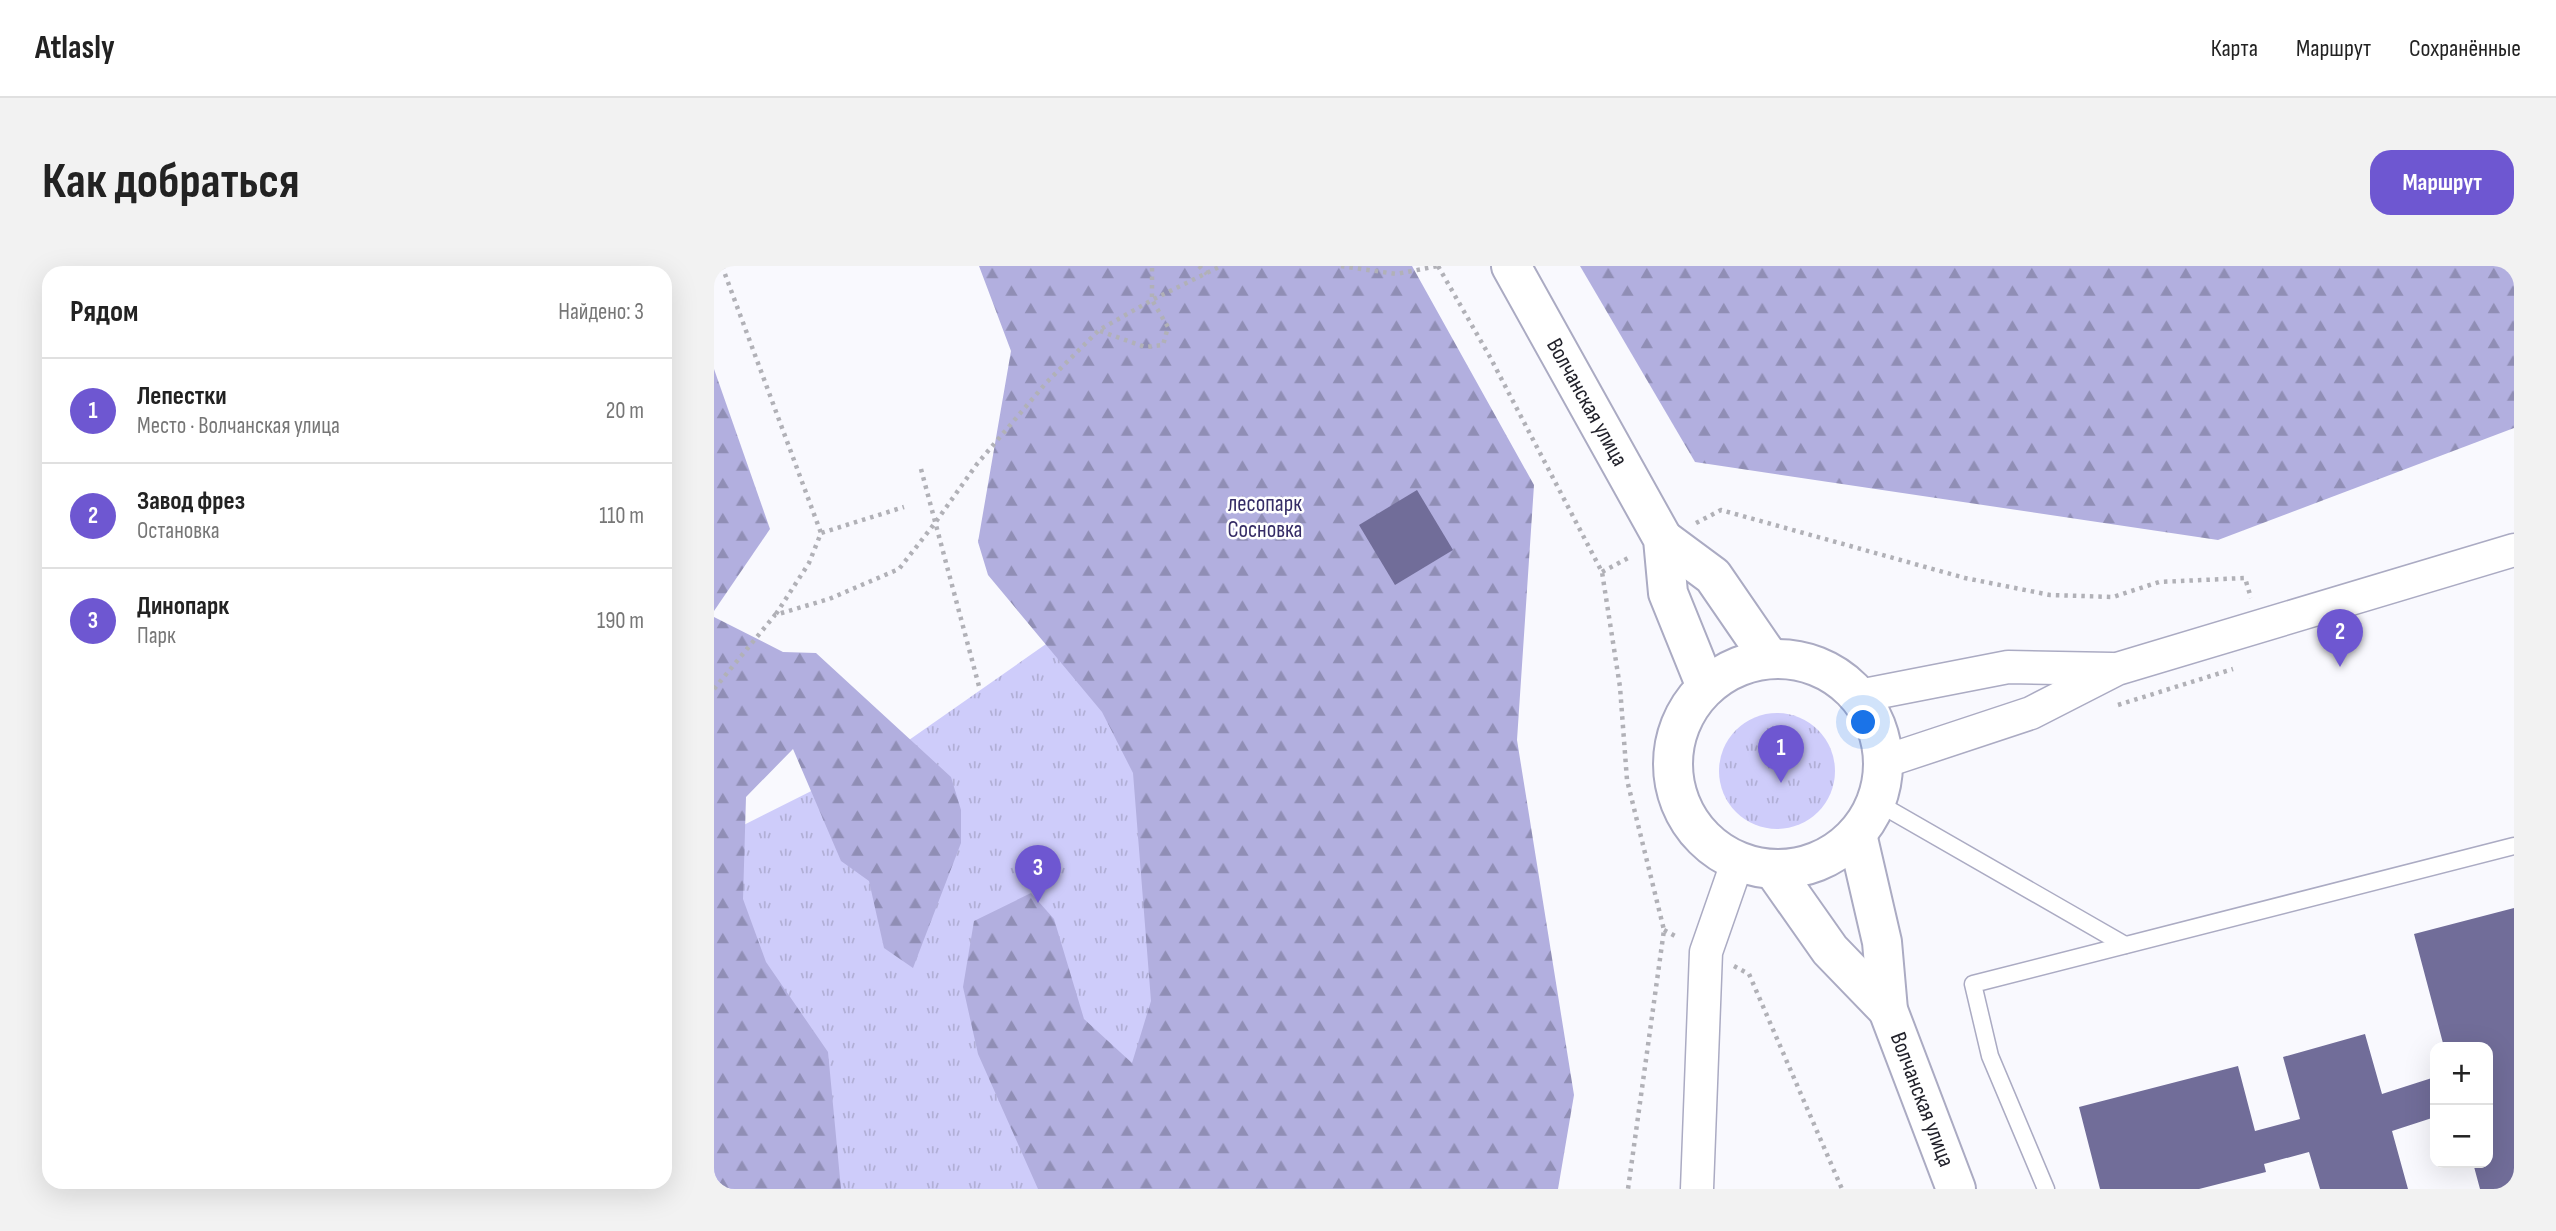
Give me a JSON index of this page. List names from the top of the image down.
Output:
{
  "streets": {
    "main road": ["Волчанская улица"]
  },
  "parks": ["лесопарк Сосновка"],
  "page": {
    "header": "Atlasly",
    "nav": ["Карта", "Маршрут", "Сохранённые"],
    "buttons": "Маршрут",
    "title": "Как добраться",
    "heading": ["Рядом", "Найдено: 3"],
    "list": [
      {
        "mark": "1",
        "name": "Лепестки",
        "note": "Место · Волчанская улица",
        "value": "20 m"
      },
      {
        "mark": "2",
        "name": "Завод фрез",
        "note": "Остановка",
        "value": "110 m"
      },
      {
        "mark": "3",
        "name": "Динопарк",
        "note": "Парк",
        "value": "190 m"
      }
    ],
    "pins": ["2", "1", "3"],
    "map_buttons": ["+", "−"]
  }
}
